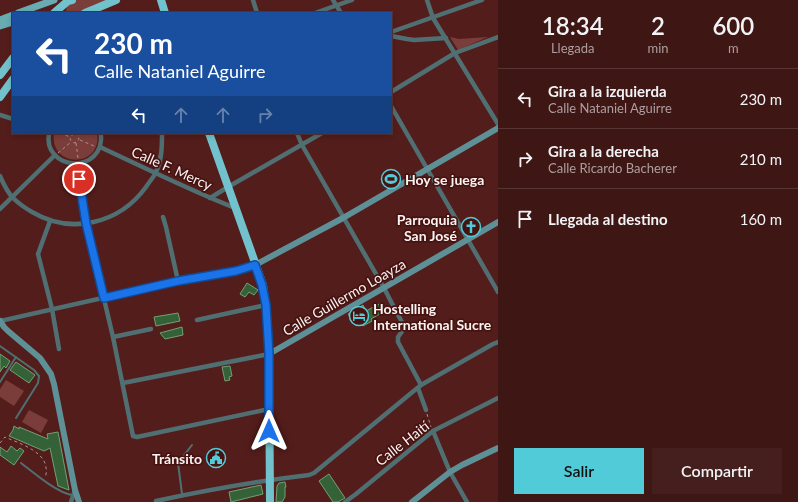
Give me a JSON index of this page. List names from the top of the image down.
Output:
{
  "streets": {
    "street": ["Calle F. Mercy", "Calle Guillermo Loayza", "Calle Haití"]
  },
  "places": {
    "sports": ["Hoy se juega"],
    "church": ["Parroquia San José"],
    "hotel": ["Hostelling International Sucre"],
    "public building": ["Tránsito"]
  },
  "page": {
    "eta": [
      "18:34",
      "Llegada",
      "2",
      "min",
      "600",
      "m"
    ],
    "turn": ["230 m", "Calle Nataniel Aguirre"],
    "list": [
      {
        "name": "Gira a la izquierda",
        "note": "Calle Nataniel Aguirre",
        "value": "230 m"
      },
      {
        "name": "Gira a la derecha",
        "note": "Calle Ricardo Bacherer",
        "value": "210 m"
      },
      {
        "name": "Llegada al destino",
        "value": "160 m"
      }
    ],
    "buttons": ["Salir", "Compartir"]
  }
}
